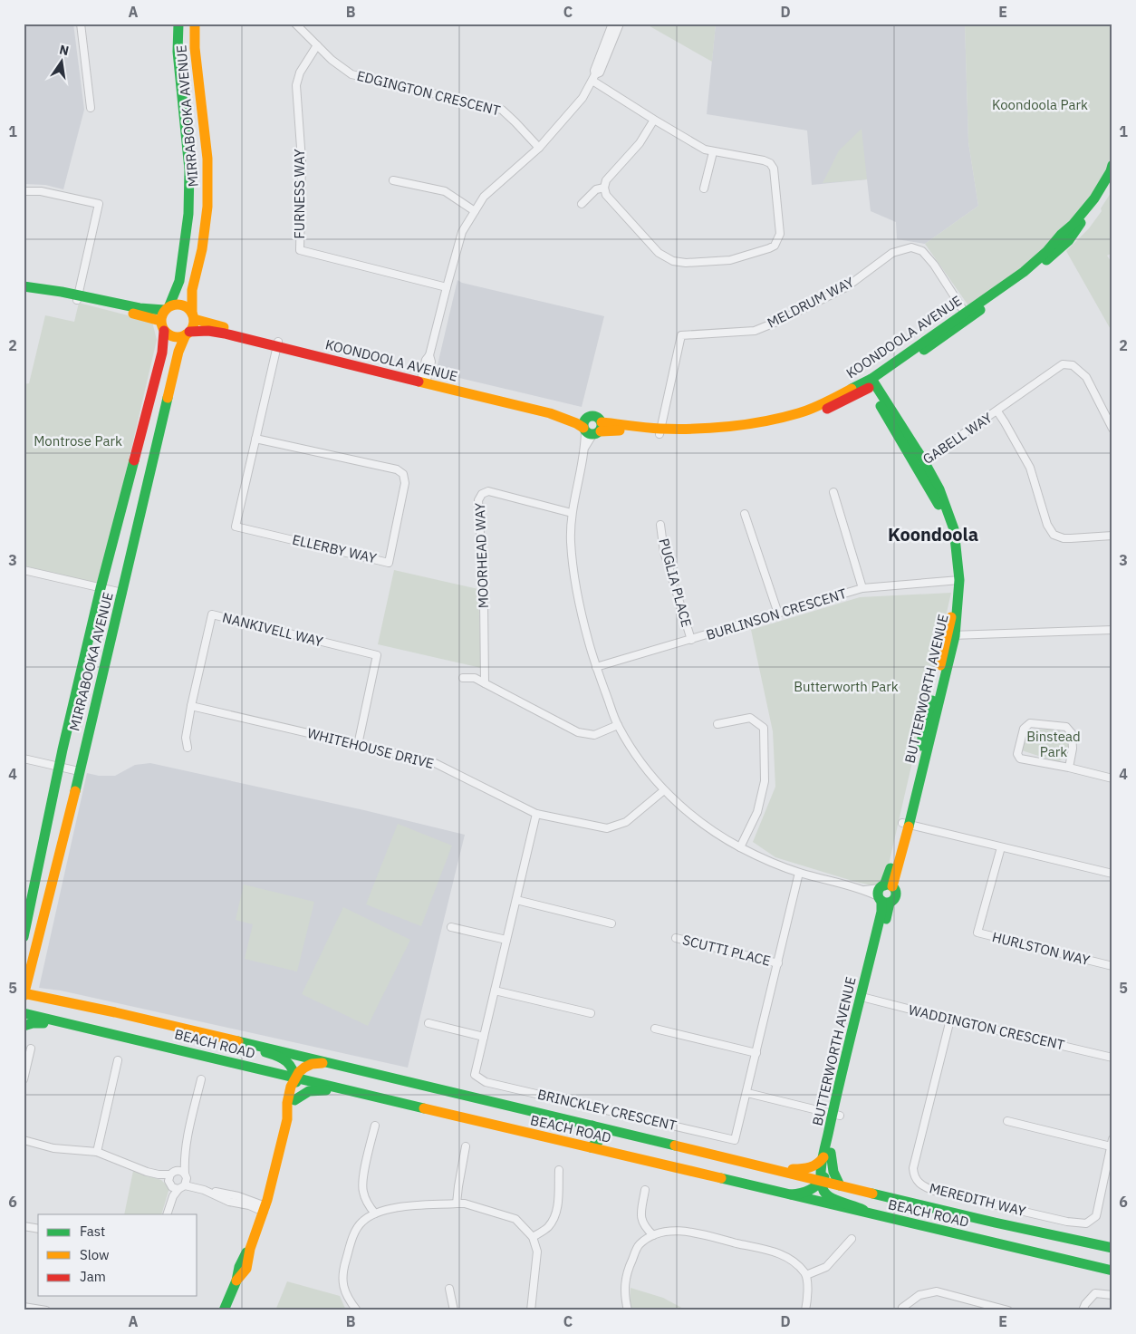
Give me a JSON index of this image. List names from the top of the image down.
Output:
{
  "streets": {
    "main road": [
      "MIRRABOOKA AVENUE",
      "KOONDOOLA AVENUE",
      "BUTTERWORTH AVENUE",
      "BEACH ROAD"
    ],
    "street": [
      "EDGINGTON CRESCENT",
      "FURNESS WAY",
      "MELDRUM WAY",
      "GABELL WAY",
      "ELLERBY WAY",
      "MOORHEAD WAY",
      "PUGLIA PLACE",
      "BURLINSON CRESCENT",
      "NANKIVELL WAY",
      "WHITEHOUSE DRIVE",
      "HURLSTON WAY",
      "SCUTTI PLACE",
      "WADDINGTON CRESCENT",
      "BRINCKLEY CRESCENT",
      "MEREDITH WAY"
    ]
  },
  "crossings": [
    ["EDGINGTON CRESCENT", "FURNESS WAY"],
    ["MIRRABOOKA AVENUE", "KOONDOOLA AVENUE"],
    ["MIRRABOOKA AVENUE", "BEACH ROAD"],
    ["MELDRUM WAY", "KOONDOOLA AVENUE"],
    ["KOONDOOLA AVENUE", "ELLERBY WAY"],
    ["KOONDOOLA AVENUE", "BUTTERWORTH AVENUE"],
    ["GABELL WAY", "BUTTERWORTH AVENUE"],
    ["PUGLIA PLACE", "BURLINSON CRESCENT"],
    ["BURLINSON CRESCENT", "BUTTERWORTH AVENUE"],
    ["NANKIVELL WAY", "WHITEHOUSE DRIVE"],
    ["BUTTERWORTH AVENUE", "WADDINGTON CRESCENT"],
    ["BUTTERWORTH AVENUE", "BEACH ROAD"],
    ["WHITEHOUSE DRIVE", "BRINCKLEY CRESCENT"],
    ["SCUTTI PLACE", "BRINCKLEY CRESCENT"],
    ["WADDINGTON CRESCENT", "MEREDITH WAY"]
  ],
  "districts": ["Koondoola"],
  "parks": [
    "Koondoola Park",
    "Montrose Park",
    "Butterworth Park",
    "Binstead Park"
  ],
  "legend": ["Fast", "Slow", "Jam"],
  "north": "top",
  "grid": {
    "columns": [
      "A",
      "B",
      "C",
      "D",
      "E"
    ],
    "rows": [
      "1",
      "2",
      "3",
      "4",
      "5",
      "6"
    ]
  }
}
